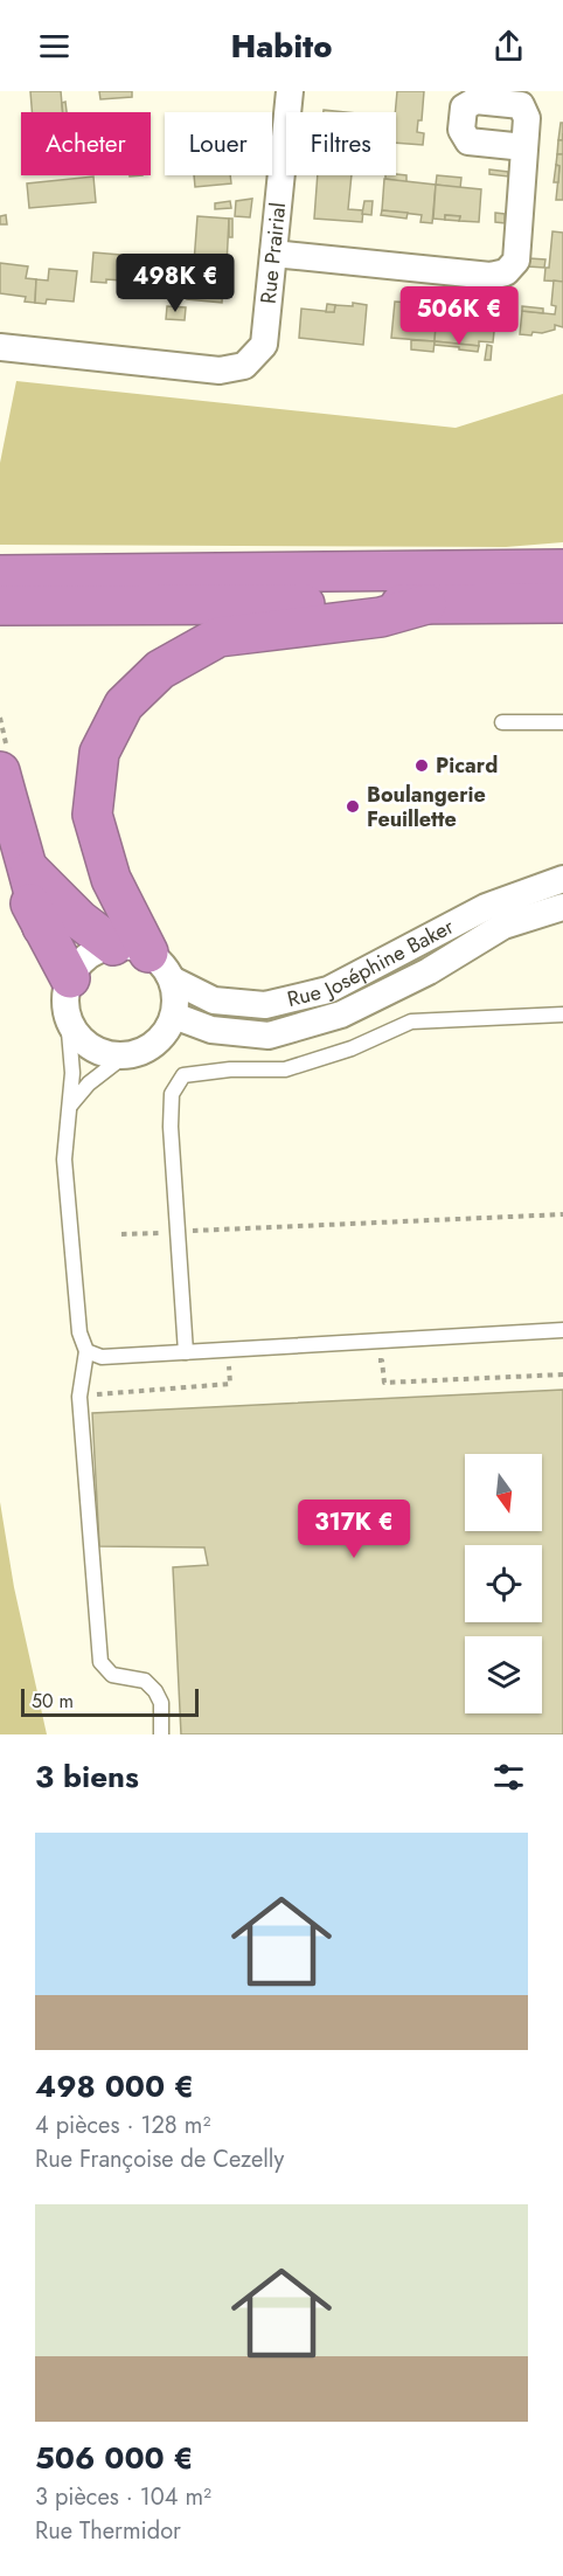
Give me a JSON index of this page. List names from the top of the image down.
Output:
{
  "streets": {
    "street": ["Rue Prairial", "Rue Joséphine Baker"]
  },
  "places": ["Picard", "Boulangerie Feuillette"],
  "scale_bar": "50 m",
  "north": "bottom",
  "page": {
    "header": "Habito",
    "chip": ["Acheter", "Louer", "Filtres"],
    "price": ["498K €", "506K €", "317K €"],
    "scale": "50 m",
    "heading": "3 biens",
    "list": [
      {
        "name": "498 000 €",
        "note": "4 pièces · 128 m² · Rue Françoise de Cezelly"
      },
      {
        "name": "506 000 €",
        "note": "3 pièces · 104 m² · Rue Thermidor"
      }
    ]
  }
}
